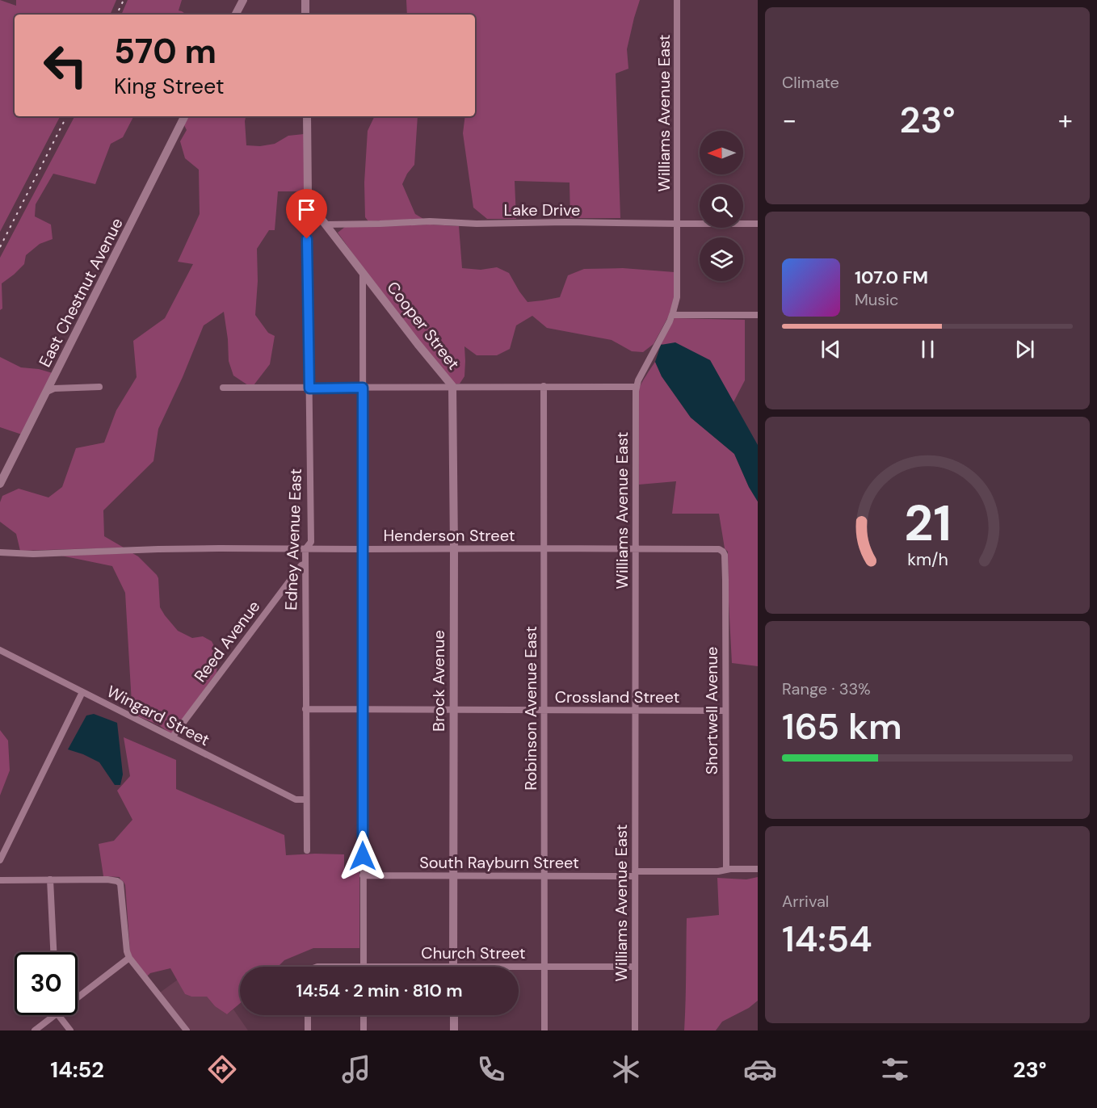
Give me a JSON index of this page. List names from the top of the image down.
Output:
{
  "streets": {
    "street": [
      "Williams Avenue East",
      "Lake Drive",
      "East Chestnut Avenue",
      "Cooper Street",
      "Henderson Street",
      "Edney Avenue East",
      "Reed Avenue",
      "Brock Avenue",
      "Crossland Street",
      "Robinson Avenue East",
      "Shortwell Avenue",
      "Wingard Street",
      "South Rayburn Street",
      "Church Street"
    ]
  },
  "crossings": [
    ["Williams Avenue East", "Lake Drive"],
    ["Williams Avenue East", "Cooper Street"],
    ["Williams Avenue East", "Henderson Street"],
    ["Williams Avenue East", "Crossland Street"],
    ["Williams Avenue East", "South Rayburn Street"],
    ["Williams Avenue East", "Church Street"],
    ["Lake Drive", "Cooper Street"],
    ["Cooper Street", "Edney Avenue East"],
    ["Cooper Street", "Brock Avenue"],
    ["Cooper Street", "Robinson Avenue East"],
    ["Henderson Street", "Edney Avenue East"],
    ["Henderson Street", "Brock Avenue"],
    ["Henderson Street", "Robinson Avenue East"],
    ["Henderson Street", "Shortwell Avenue"],
    ["Edney Avenue East", "Reed Avenue"],
    ["Edney Avenue East", "Crossland Street"],
    ["Edney Avenue East", "Wingard Street"],
    ["Reed Avenue", "Wingard Street"],
    ["Brock Avenue", "Crossland Street"],
    ["Brock Avenue", "South Rayburn Street"],
    ["Crossland Street", "Robinson Avenue East"],
    ["Crossland Street", "Shortwell Avenue"],
    ["Robinson Avenue East", "South Rayburn Street"],
    ["Robinson Avenue East", "Church Street"],
    ["Shortwell Avenue", "South Rayburn Street"]
  ],
  "north": "left",
  "page": {
    "tile": [
      "Climate",
      ["Range · 33%", "165 km"],
      ["Arrival", "14:54"]
    ],
    "turn": ["570 m", "King Street"],
    "heat": ["−", "23°", "+"],
    "song": ["107.0 FM", "Music"],
    "limit": "30",
    "trip": "14:54 · 2 min · 810 m",
    "tabs": ["14:52", "23°"],
    "gauge": ["21", "km/h"]
  }
}
